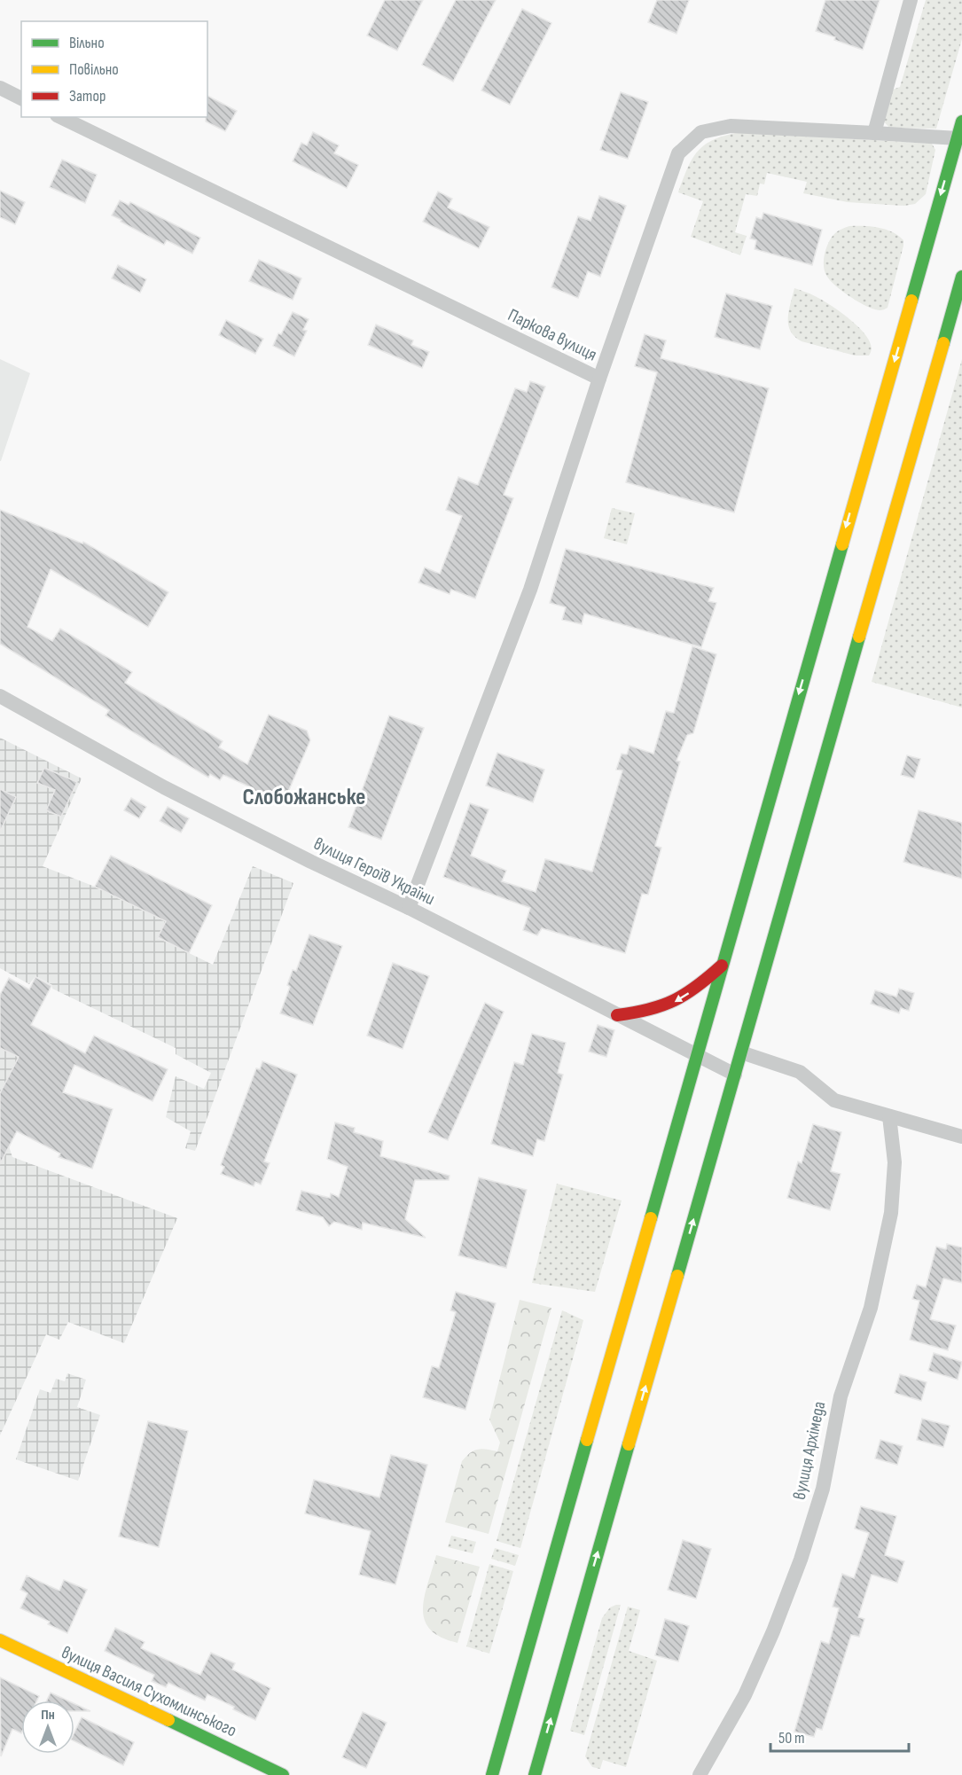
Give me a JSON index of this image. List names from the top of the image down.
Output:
{
  "streets": {
    "main road": ["вулиця Василя Сухомлинського"],
    "street": ["Паркова вулиця", "вулиця Героїв України", "вулиця Архімеда"]
  },
  "districts": ["Слобожанське"],
  "legend": ["Вільно", "Повільно", "Затор"],
  "scale_bar": "50 m",
  "north": "top"
}
